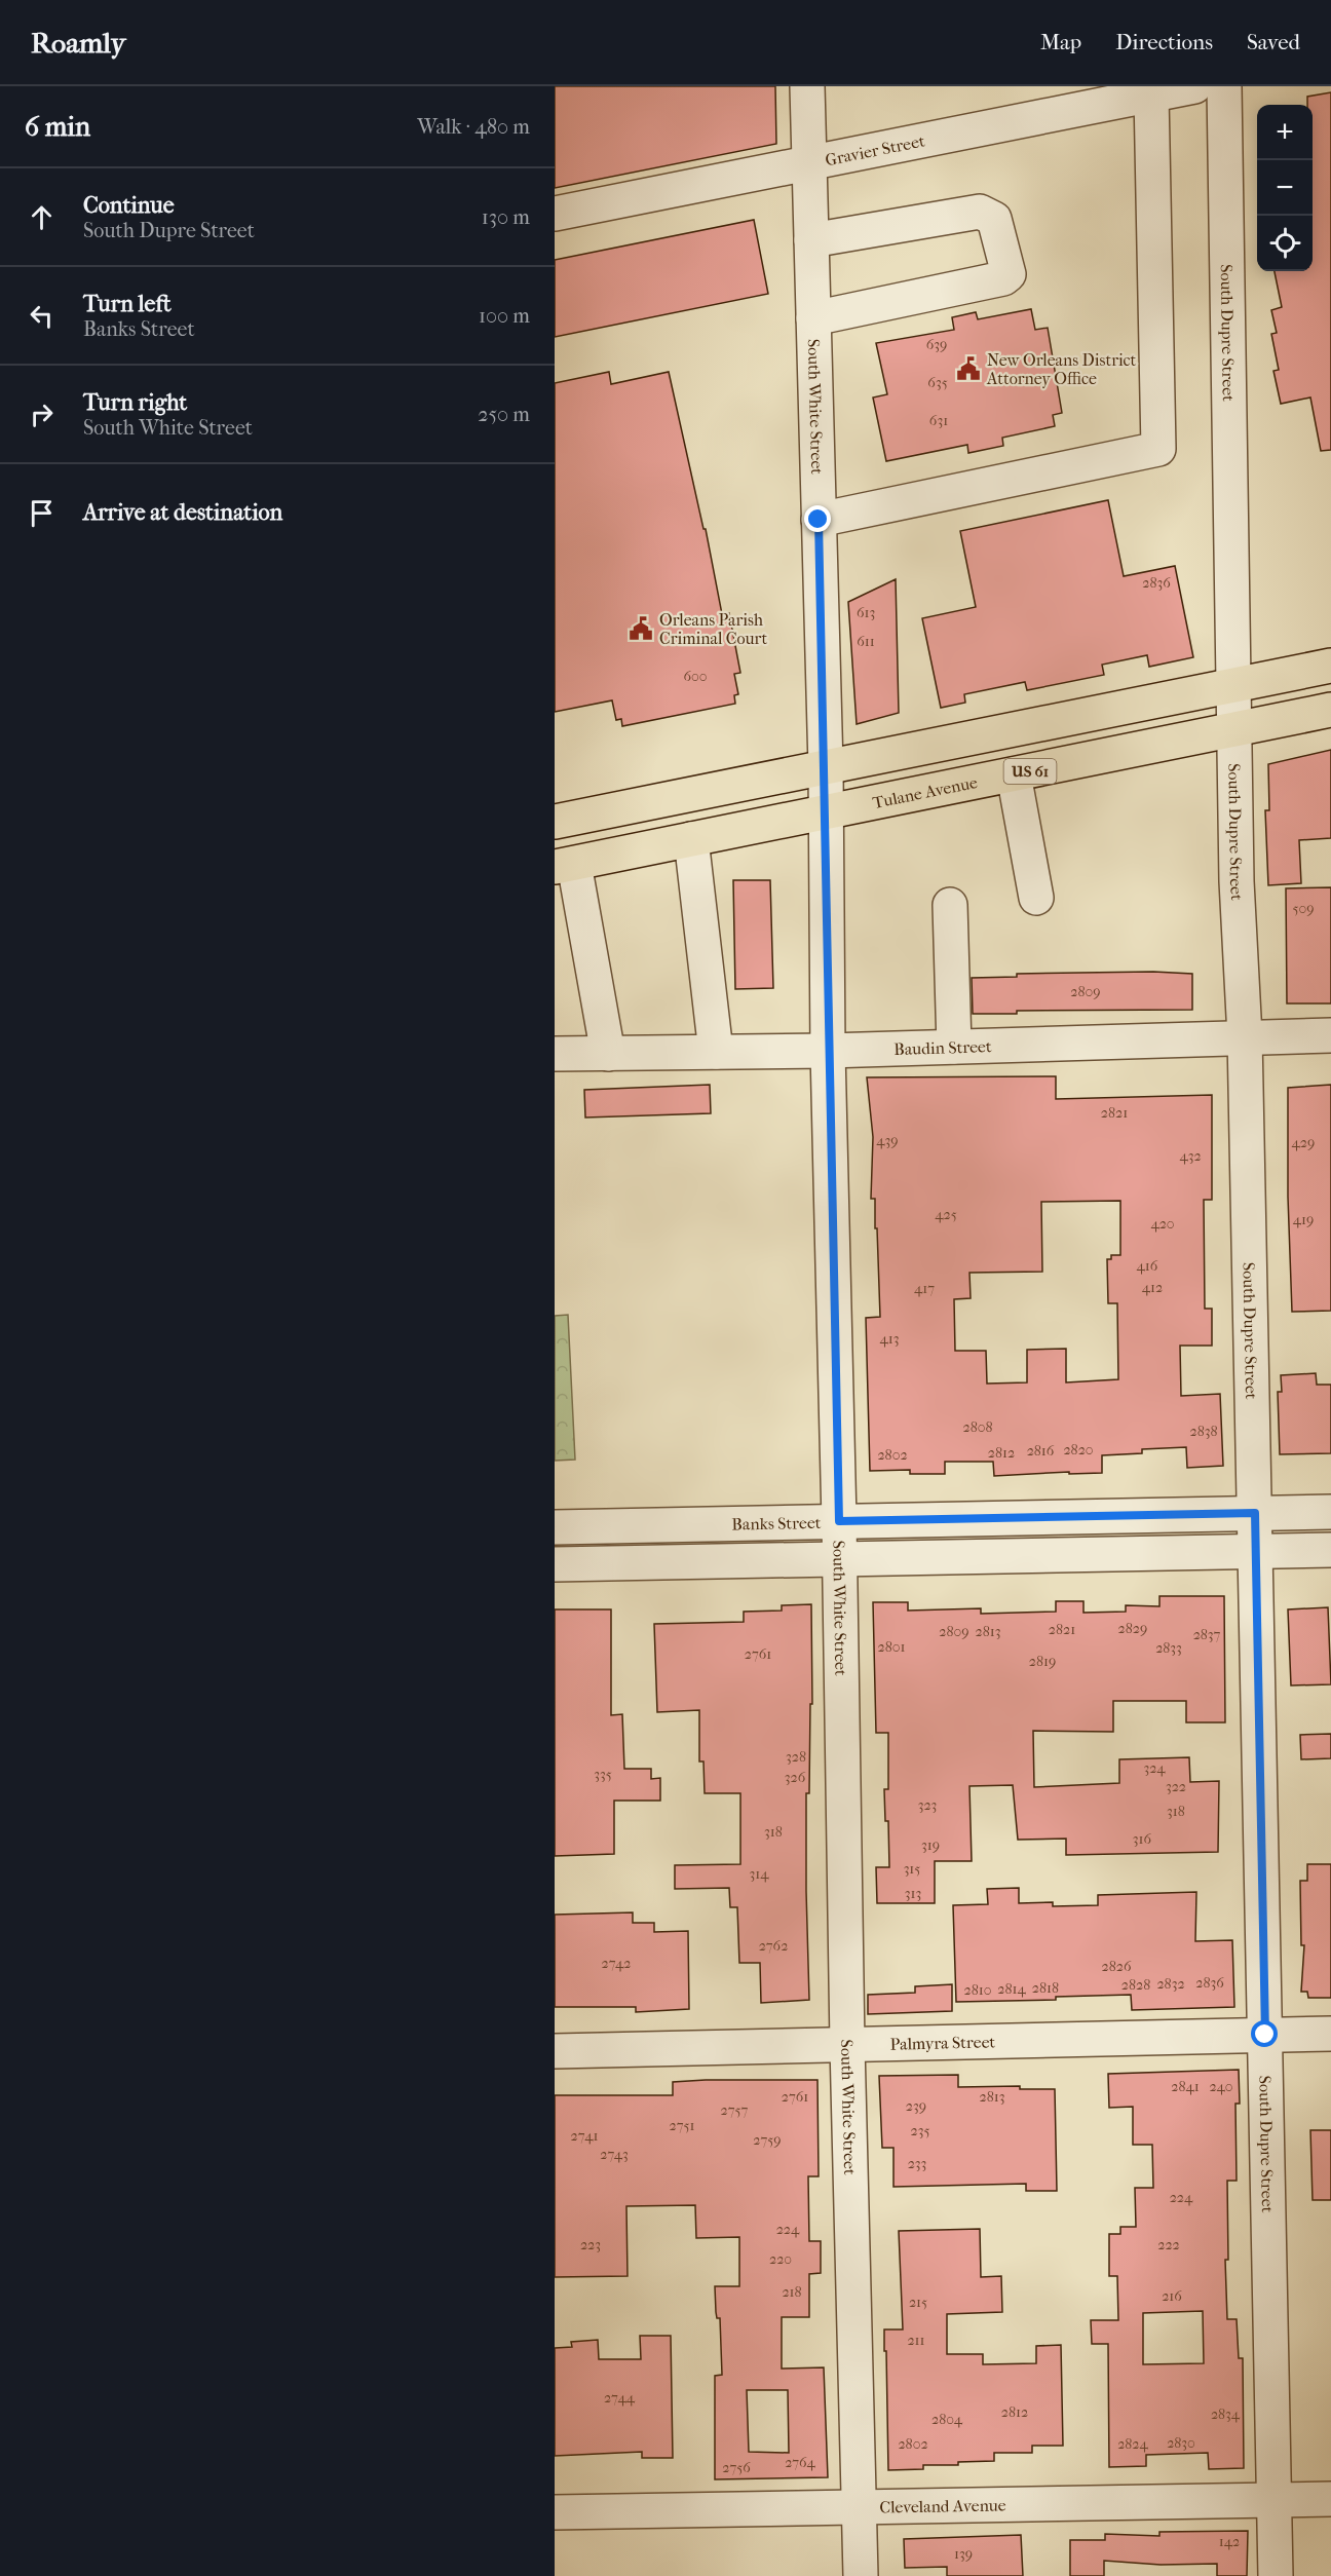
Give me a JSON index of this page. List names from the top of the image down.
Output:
{
  "streets": {
    "main road": ["US 61", "Tulane Avenue"],
    "street": [
      "Gravier Street",
      "South Dupre Street",
      "South White Street",
      "Baudin Street",
      "Banks Street",
      "Palmyra Street",
      "Cleveland Avenue"
    ]
  },
  "crossings": [
    ["Gravier Street", "South White Street"],
    ["South Dupre Street", "Tulane Avenue"],
    ["South Dupre Street", "Baudin Street"],
    ["South Dupre Street", "Banks Street"],
    ["South Dupre Street", "Palmyra Street"],
    ["South Dupre Street", "Cleveland Avenue"],
    ["South White Street", "Tulane Avenue"],
    ["South White Street", "Baudin Street"],
    ["South White Street", "Banks Street"],
    ["South White Street", "Palmyra Street"],
    ["South White Street", "Cleveland Avenue"]
  ],
  "places": {
    "public building": ["New Orleans District Attorney Office", "Orleans Parish Criminal Court"]
  },
  "house_numbers": [
    "639",
    "635",
    "631",
    "2836",
    "613",
    "611",
    "600",
    "509",
    "2809",
    "2821",
    "439",
    "429",
    "432",
    "425",
    "419",
    "420",
    "416",
    "412",
    "417",
    "413",
    "2808",
    "2838",
    "2820",
    "2816",
    "2812",
    "2802",
    "2829",
    "2821",
    "2809",
    "2813",
    "2837",
    "2801",
    "2833",
    "2761",
    "2819",
    "328",
    "324",
    "335",
    "326",
    "322",
    "323",
    "318",
    "318",
    "316",
    "319",
    "315",
    "314",
    "313",
    "2762",
    "2742",
    "2826",
    "2836",
    "2832",
    "2828",
    "2818",
    "2814",
    "2810",
    "2841",
    "240",
    "2761",
    "2813",
    "239",
    "2757",
    "2751",
    "235",
    "2741",
    "2759",
    "2743",
    "233",
    "224",
    "224",
    "223",
    "222",
    "220",
    "218",
    "216",
    "215",
    "211",
    "2744",
    "2812",
    "2834",
    "2804",
    "2830",
    "2802",
    "2824",
    "2764",
    "2756",
    "142",
    "139"
  ],
  "page": {
    "header": "Roamly",
    "nav": ["Map", "Directions", "Saved"],
    "heading": ["6 min", "Walk · 480 m"],
    "map_buttons": ["+", "−"],
    "list": [
      ["Continue", "South Dupre Street", "130 m"],
      ["Turn left", "Banks Street", "100 m"],
      ["Turn right", "South White Street", "250 m"],
      "Arrive at destination"
    ]
  }
}
